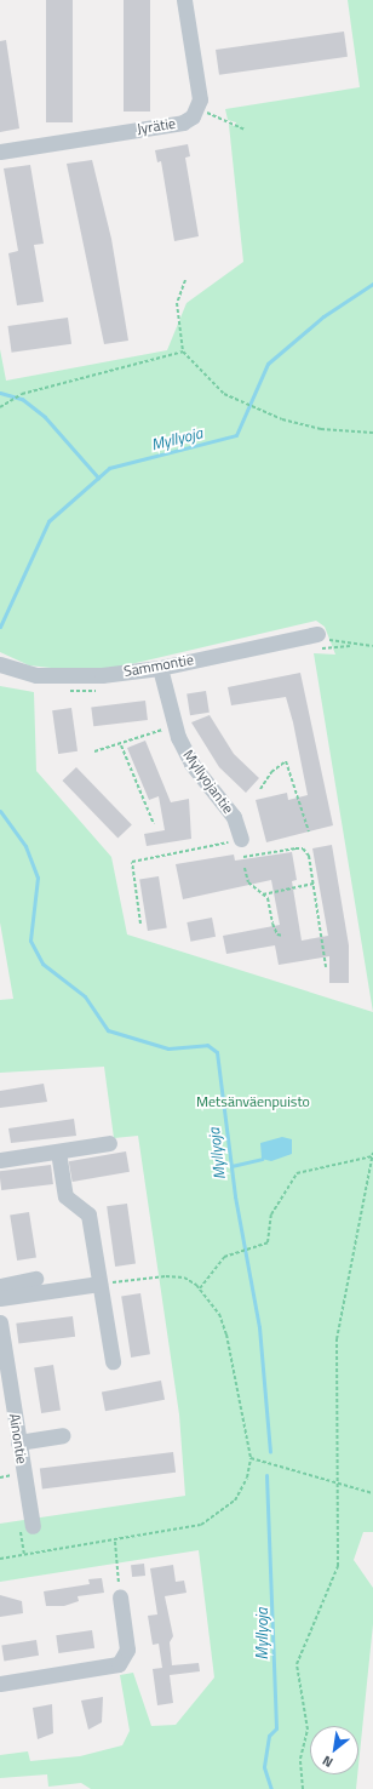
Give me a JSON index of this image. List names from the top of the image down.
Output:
{
  "streets": {
    "street": [
      "Jyrätie",
      "Sammontie",
      "Myllyojantie",
      "Ainontie"
    ]
  },
  "crossings": [
    ["Sammontie", "Myllyojantie"]
  ],
  "water": ["Myllyoja"],
  "parks": ["Metsänväenpuisto"],
  "north": "bottom left"
}
